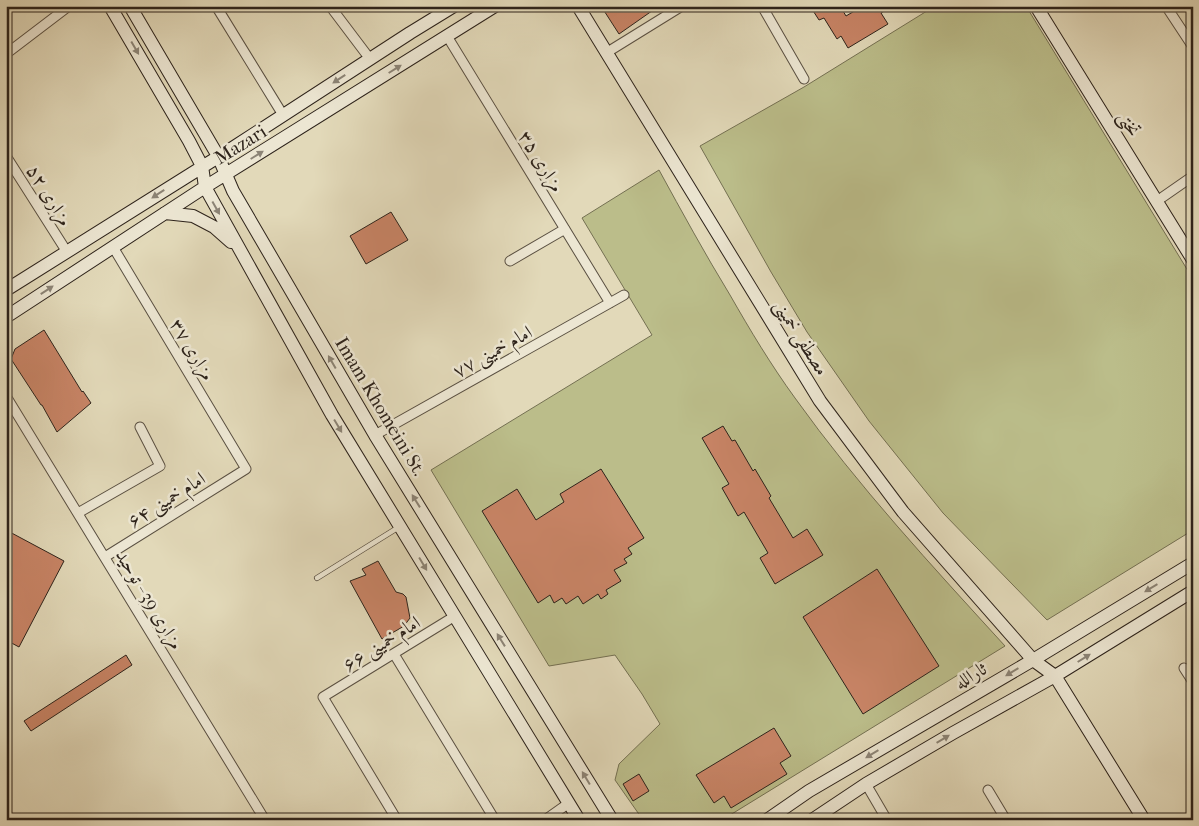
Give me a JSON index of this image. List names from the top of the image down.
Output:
{
  "streets": {
    "main road": [
      "تختی",
      "Mazari",
      "مصطفی خمینی",
      "Imam Khomeini St.",
      "ثارالله"
    ],
    "street": [
      "مزاری ۳۵",
      "مزاری ۵۲",
      "مزاری ۳۷",
      "امام خمینی ۷۷",
      "امام خمینی ۶۴",
      "مزاری 39 - توحید",
      "امام خمینی ۶۶"
    ]
  },
  "crossings": [
    ["Mazari", "مزاری ۳۵"],
    ["Mazari", "مزاری ۵۲"],
    ["Mazari", "مزاری ۳۷"],
    ["Mazari", "Imam Khomeini St."],
    ["مزاری ۳۵", "امام خمینی ۷۷"],
    ["مصطفی خمینی", "ثارالله"],
    ["مزاری ۳۷", "امام خمینی ۶۴"],
    ["امام خمینی ۷۷", "Imam Khomeini St."],
    ["امام خمینی ۶۴", "مزاری 39 - توحید"]
  ]
}
